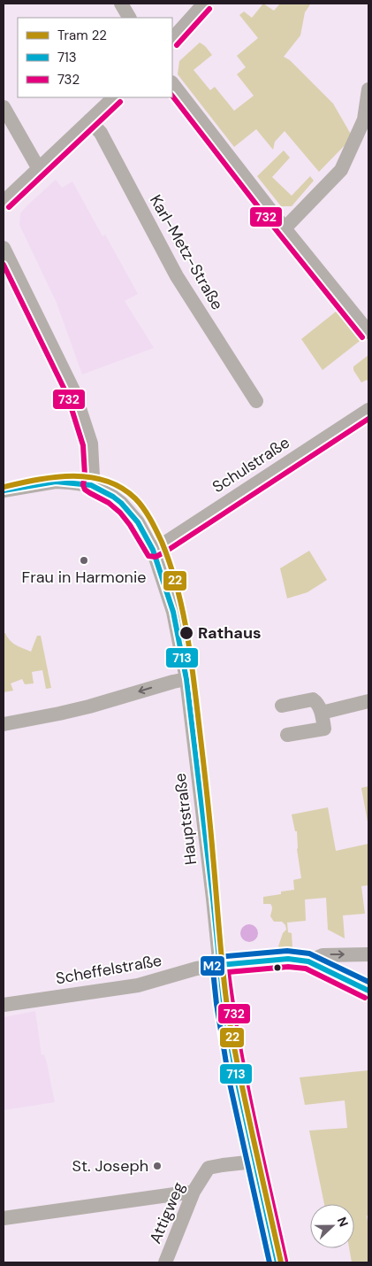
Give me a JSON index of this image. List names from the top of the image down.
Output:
{
  "streets": {
    "street": [
      "Karl-Metz-Straße",
      "Schulstraße",
      "Hauptstraße",
      "Scheffelstraße",
      "Attigweg"
    ]
  },
  "crossings": [
    ["Schulstraße", "Hauptstraße"],
    ["Hauptstraße", "Scheffelstraße"],
    ["Hauptstraße", "Attigweg"]
  ],
  "places": ["Frau in Harmonie", "Rathaus", "St. Joseph"],
  "lines": [
    "transit line 732",
    "tram line 22",
    "transit line 713",
    "transit line M2"
  ],
  "legend": ["Tram 22", "713", "732"],
  "north": "right"
}
